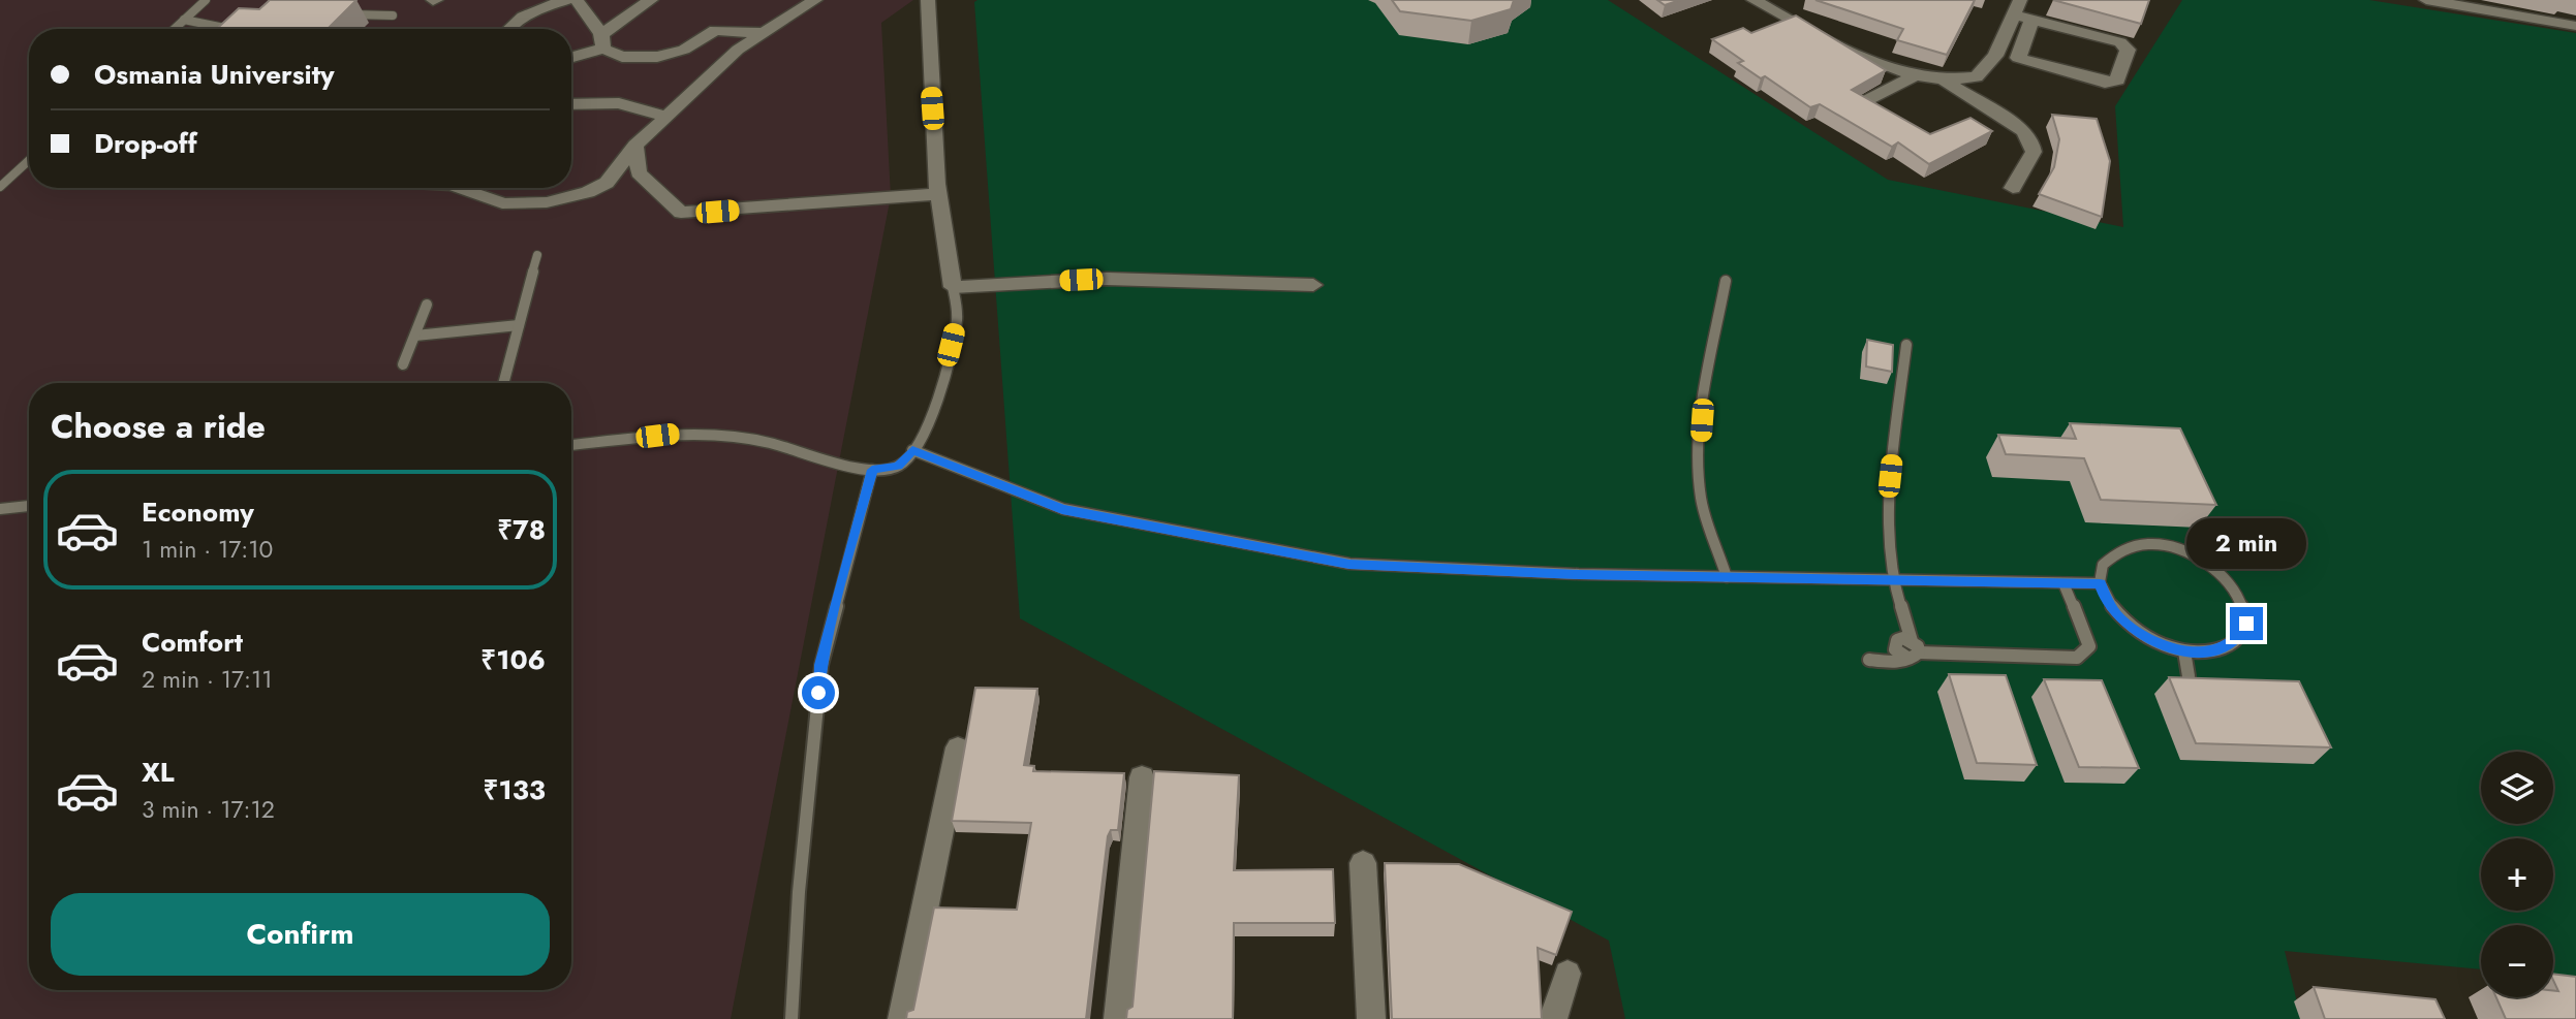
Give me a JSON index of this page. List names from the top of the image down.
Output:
{
  "page": {
    "banner": ["Osmania University", "Drop-off"],
    "heading": "Choose a ride",
    "list": [
      {
        "name": "Economy",
        "note": "1 min · 17:10",
        "value": "₹78"
      },
      {
        "name": "Comfort",
        "note": "2 min · 17:11",
        "value": "₹106"
      },
      {
        "name": "XL",
        "note": "3 min · 17:12",
        "value": "₹133"
      }
    ],
    "bubble": "2 min",
    "map_buttons": ["+", "−"],
    "buttons": "Confirm"
  }
}
